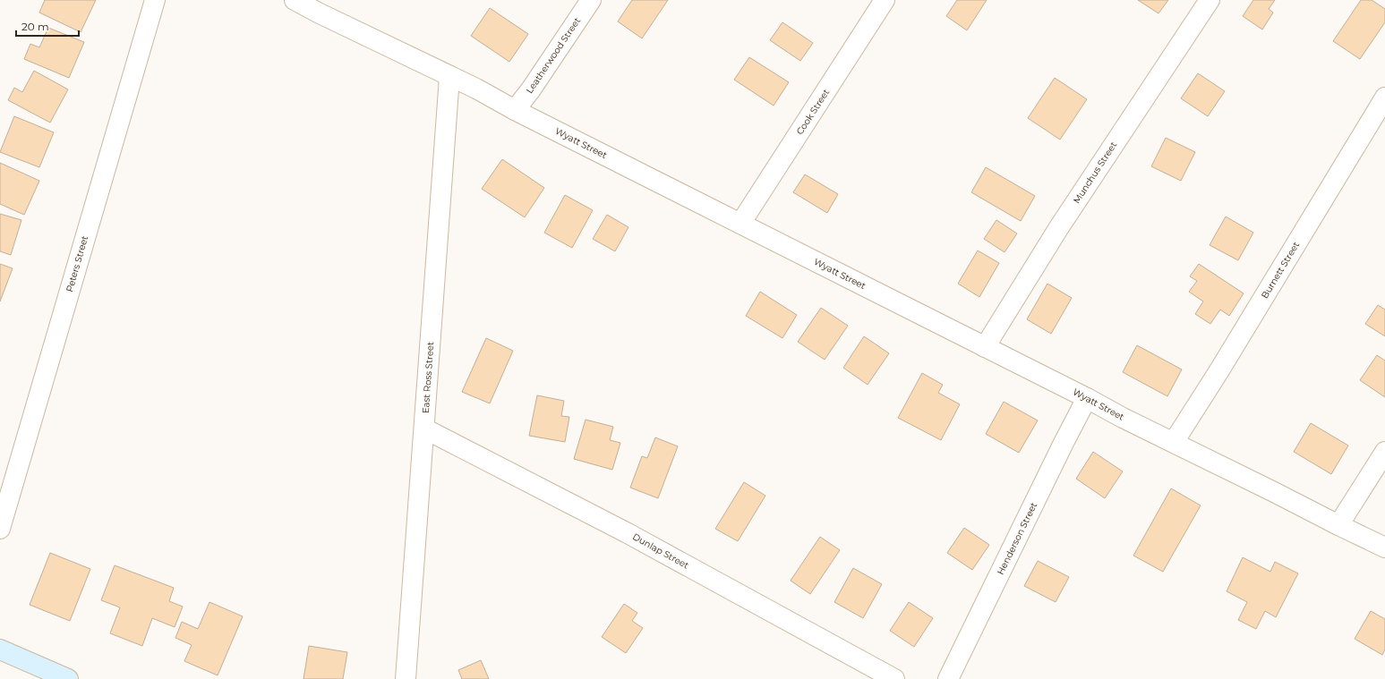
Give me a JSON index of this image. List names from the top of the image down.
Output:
{
  "streets": {
    "street": [
      "Leatherwood Street",
      "Cook Street",
      "Wyatt Street",
      "Munchus Street",
      "Peters Street",
      "Burnett Street",
      "East Ross Street",
      "Henderson Street",
      "Dunlap Street"
    ]
  },
  "crossings": [
    ["Leatherwood Street", "Wyatt Street"],
    ["Cook Street", "Wyatt Street"],
    ["Wyatt Street", "Munchus Street"],
    ["Wyatt Street", "Burnett Street"],
    ["Wyatt Street", "East Ross Street"],
    ["Wyatt Street", "Henderson Street"],
    ["East Ross Street", "Dunlap Street"]
  ],
  "scale_bar": "20 m"
}
